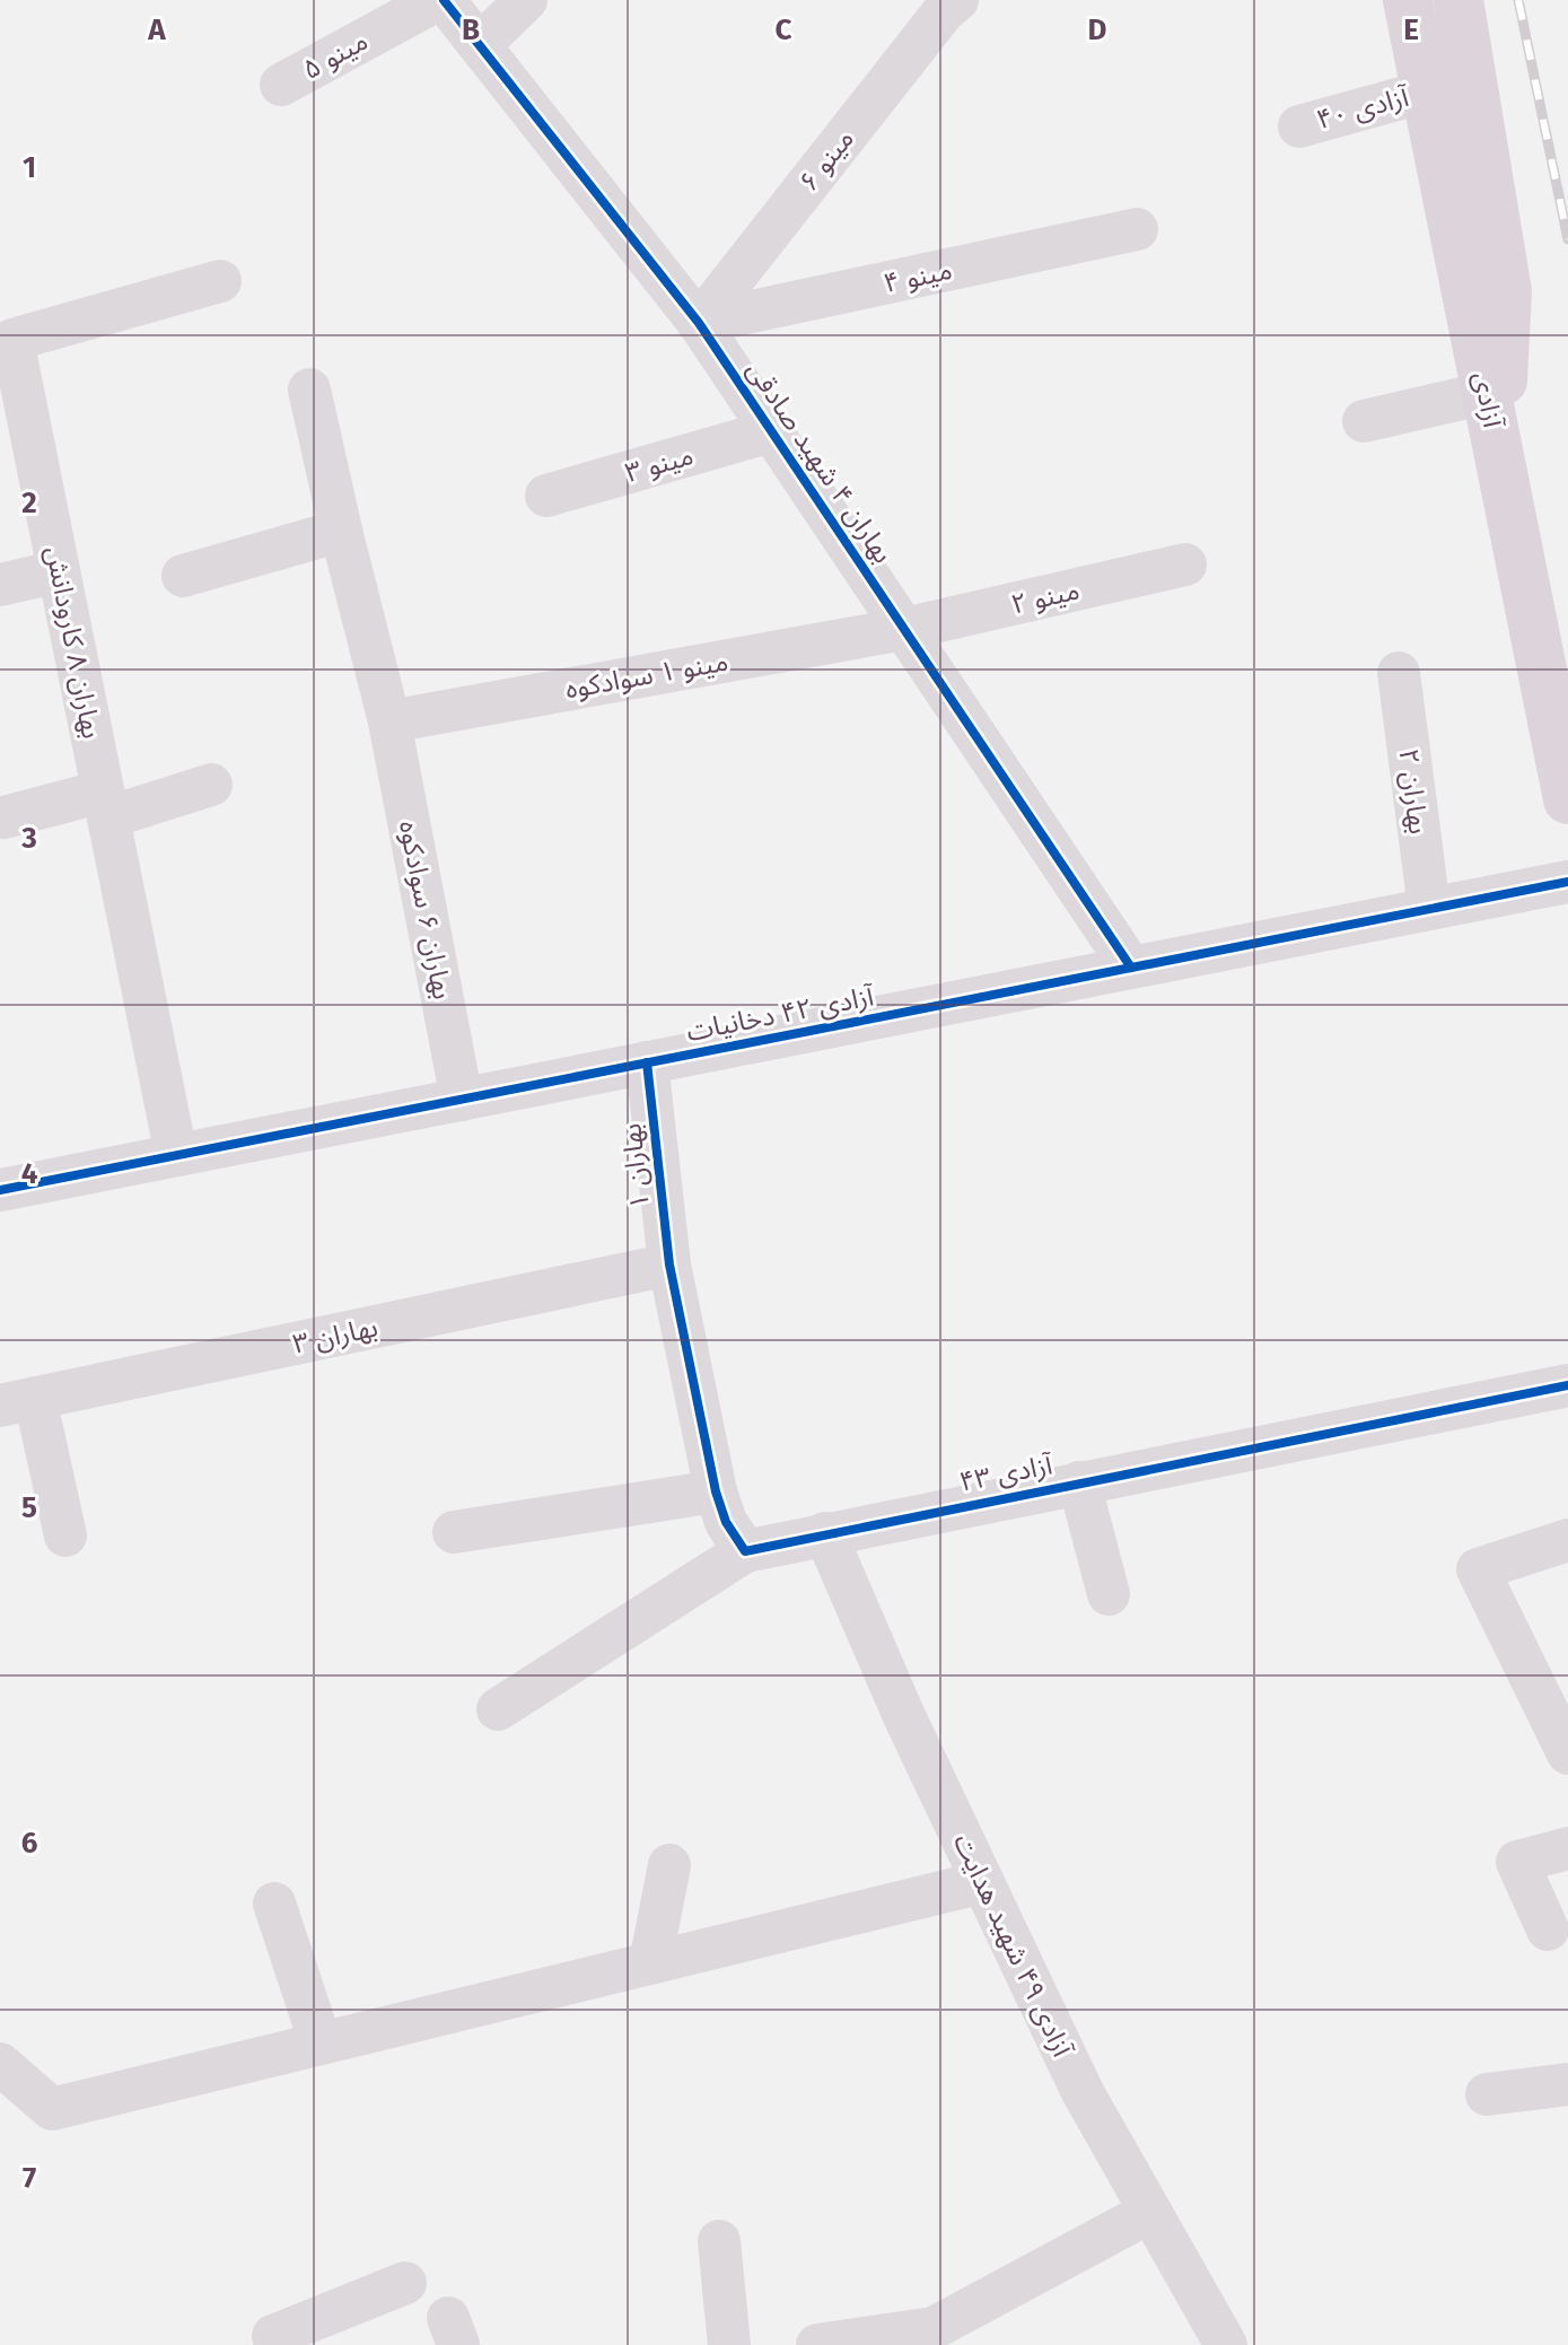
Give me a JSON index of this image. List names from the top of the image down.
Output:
{
  "streets": {
    "main road": ["آزادی"],
    "street": [
      "مینو ۵",
      "آزادی ۴۰",
      "مینو ۶",
      "مینو ۴",
      "بهاران ۴ شهید صادقی",
      "مینو ۳",
      "مینو ۲",
      "بهاران ۸ کارودانش",
      "مینو ۱ سوادکوه",
      "بهاران ۲",
      "بهاران ۶ سوادکوه",
      "آزادی ۴۲ دخانیات",
      "بهاران ۱",
      "بهاران ۳",
      "آزادی ۴۳",
      "آزادی ۴۹ شهید هدایت"
    ]
  },
  "crossings": [
    ["مینو ۵", "بهاران ۴ شهید صادقی"],
    ["آزادی ۴۰", "آزادی"],
    ["مینو ۶", "مینو ۴"],
    ["مینو ۶", "بهاران ۴ شهید صادقی"],
    ["مینو ۴", "بهاران ۴ شهید صادقی"],
    ["بهاران ۴ شهید صادقی", "مینو ۳"],
    ["بهاران ۴ شهید صادقی", "مینو ۲"],
    ["بهاران ۴ شهید صادقی", "مینو ۱ سوادکوه"],
    ["بهاران ۴ شهید صادقی", "آزادی ۴۲ دخانیات"],
    ["مینو ۲", "مینو ۱ سوادکوه"],
    ["بهاران ۸ کارودانش", "آزادی ۴۲ دخانیات"],
    ["مینو ۱ سوادکوه", "بهاران ۶ سوادکوه"],
    ["بهاران ۲", "آزادی ۴۲ دخانیات"],
    ["بهاران ۶ سوادکوه", "آزادی ۴۲ دخانیات"],
    ["آزادی ۴۲ دخانیات", "بهاران ۱"],
    ["بهاران ۱", "بهاران ۳"],
    ["آزادی ۴۳", "آزادی ۴۹ شهید هدایت"]
  ],
  "grid": {
    "columns": [
      "A",
      "B",
      "C",
      "D",
      "E"
    ],
    "rows": [
      "1",
      "2",
      "3",
      "4",
      "5",
      "6",
      "7"
    ]
  }
}
